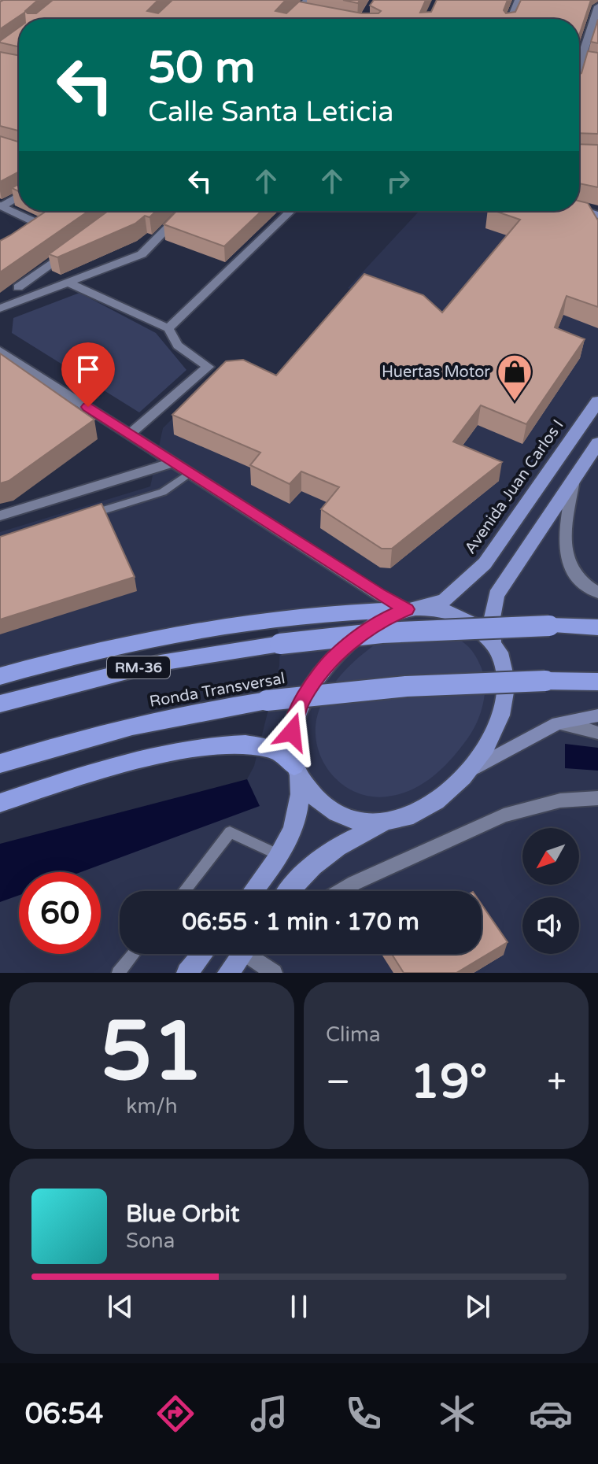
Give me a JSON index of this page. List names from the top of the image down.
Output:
{
  "streets": {
    "highway": ["RM-36", "Ronda Transversal"],
    "main road": ["Avenida Juan Carlos I"]
  },
  "places": {
    "shop": ["Huertas Motor"]
  },
  "north": "bottom left",
  "page": {
    "turn": ["50 m", "Calle Santa Leticia"],
    "limit": "60",
    "trip": "06:55 · 1 min · 170 m",
    "tile": [
      ["51", "km/h"],
      "Clima"
    ],
    "heat": ["−", "19°", "+"],
    "song": ["Blue Orbit", "Sona"],
    "tabs": "06:54"
  }
}
